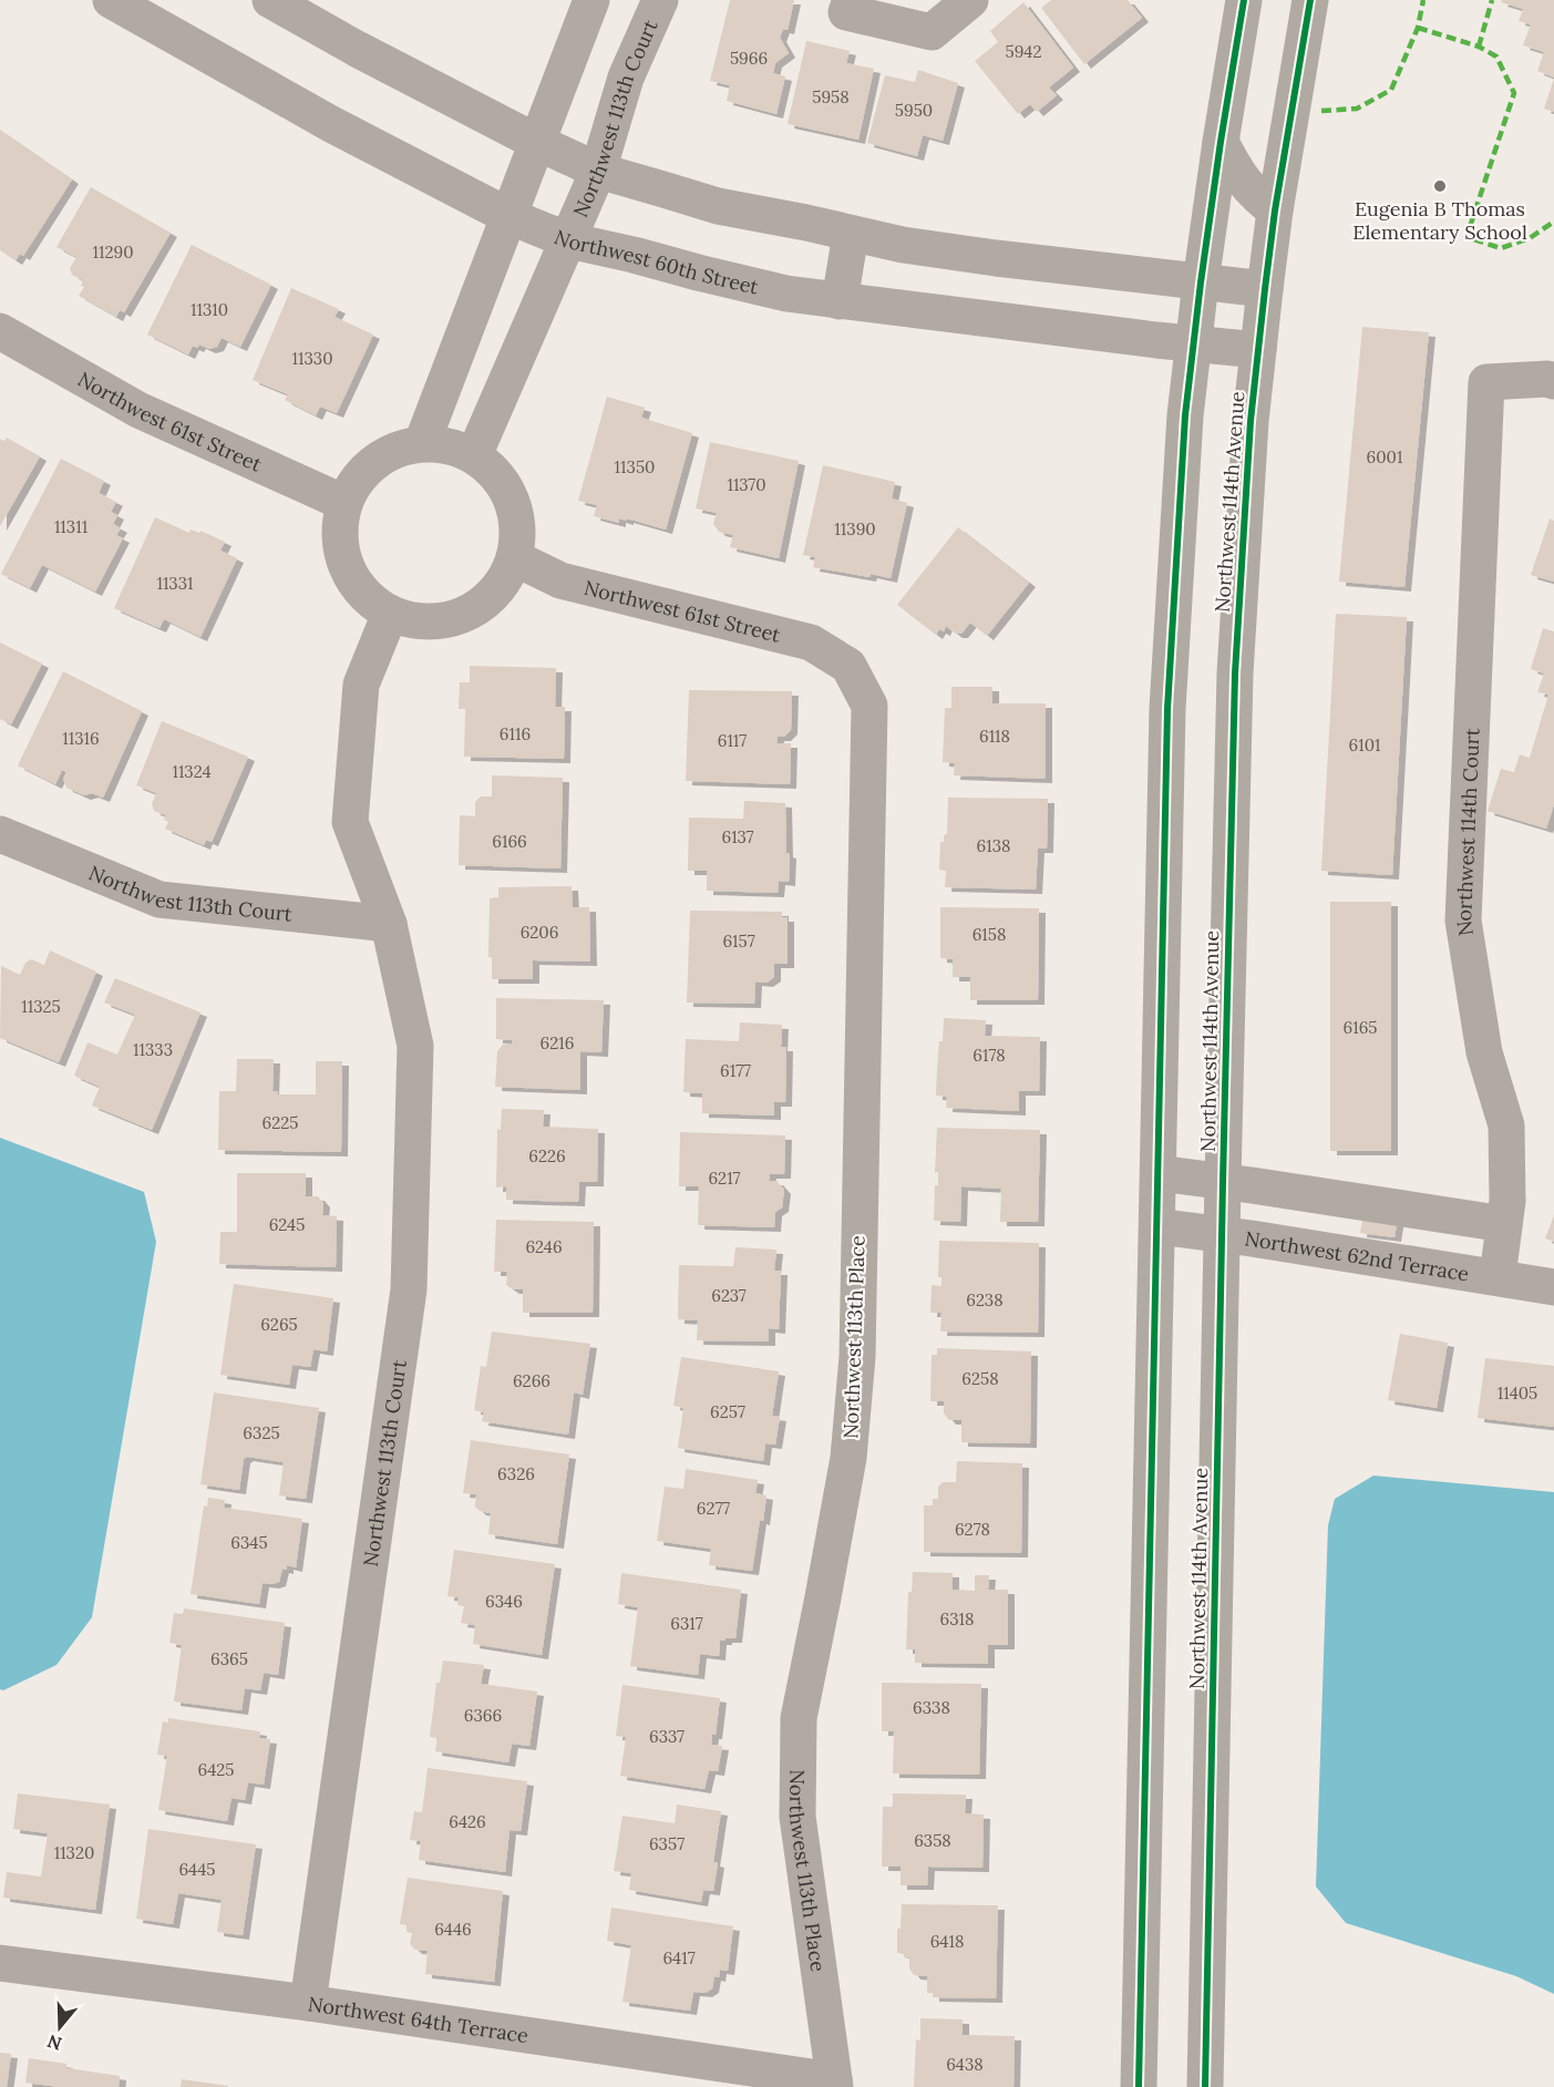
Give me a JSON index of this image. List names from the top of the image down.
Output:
{
  "streets": {
    "street": [
      "Northwest 113th Court",
      "Northwest 60th Street",
      "Northwest 61st Street",
      "Northwest 114th Avenue",
      "Northwest 114th Court",
      "Northwest 62nd Terrace",
      "Northwest 113th Place",
      "Northwest 64th Terrace"
    ]
  },
  "crossings": [
    ["Northwest 113th Court", "Northwest 60th Street"],
    ["Northwest 113th Court", "Northwest 61st Street"],
    ["Northwest 113th Court", "Northwest 64th Terrace"],
    ["Northwest 60th Street", "Northwest 114th Avenue"],
    ["Northwest 61st Street", "Northwest 113th Place"],
    ["Northwest 114th Avenue", "Northwest 62nd Terrace"],
    ["Northwest 114th Court", "Northwest 62nd Terrace"],
    ["Northwest 113th Place", "Northwest 64th Terrace"]
  ],
  "places": ["Eugenia B Thomas Elementary School"],
  "house_numbers": [
    "5942",
    "5966",
    "5958",
    "5950",
    "11290",
    "11310",
    "11330",
    "6001",
    "11350",
    "11370",
    "11311",
    "11390",
    "11331",
    "6116",
    "6118",
    "11316",
    "6117",
    "6101",
    "11324",
    "6137",
    "6166",
    "6138",
    "6206",
    "6158",
    "6157",
    "11325",
    "6165",
    "6216",
    "11333",
    "6178",
    "6177",
    "6225",
    "6226",
    "6217",
    "6245",
    "6246",
    "6237",
    "6238",
    "6265",
    "6258",
    "6266",
    "11405",
    "6257",
    "6325",
    "6326",
    "6277",
    "6278",
    "6345",
    "6346",
    "6318",
    "6317",
    "6365",
    "6338",
    "6366",
    "6337",
    "6425",
    "6426",
    "6358",
    "6357",
    "11320",
    "6445",
    "6446",
    "6418",
    "6417",
    "6438"
  ],
  "north": "bottom"
}
